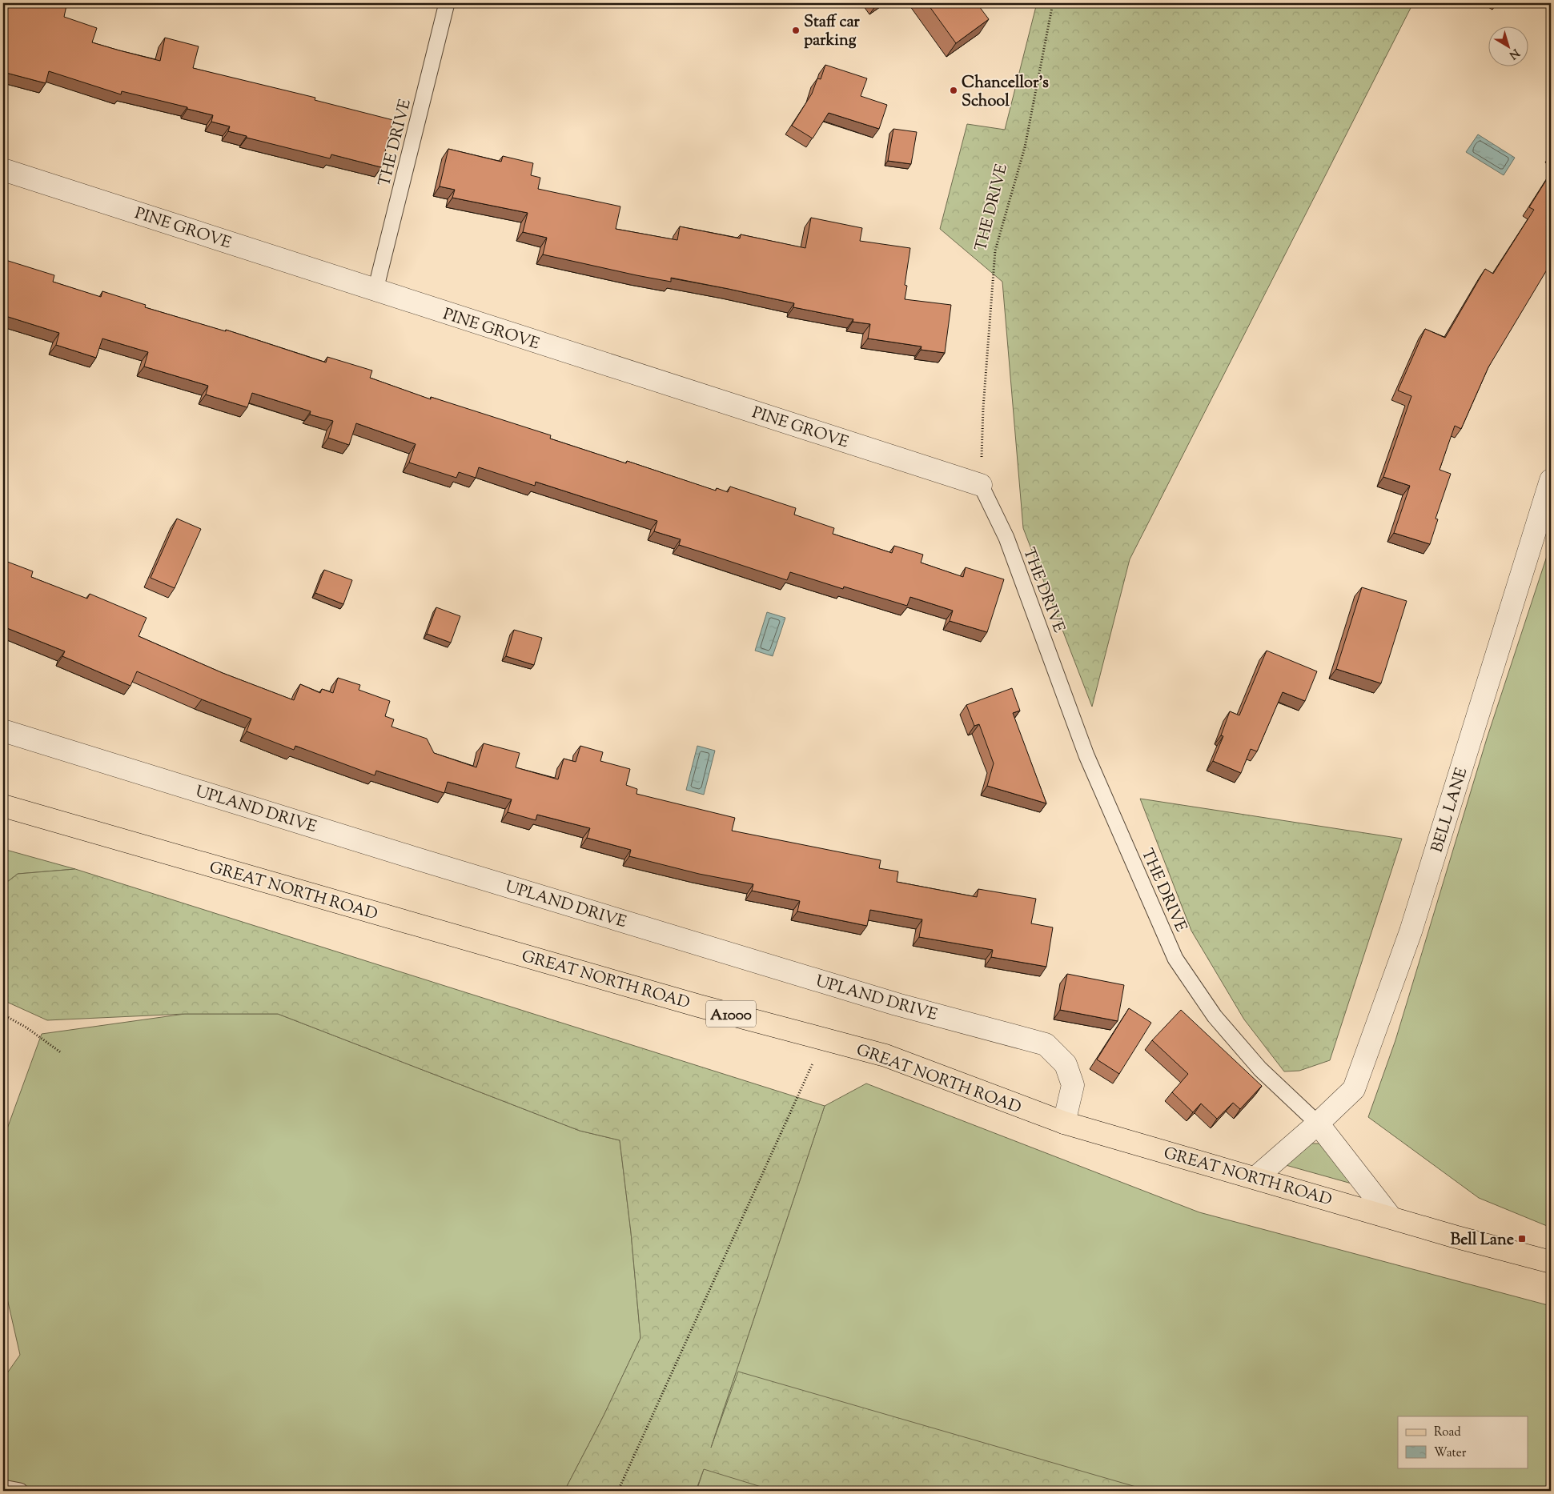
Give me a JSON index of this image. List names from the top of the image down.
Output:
{
  "streets": {
    "main road": ["GREAT NORTH ROAD", "A1000"],
    "street": ["PINE GROVE", "UPLAND DRIVE", "BELL LANE"],
    "lane": ["THE DRIVE"]
  },
  "crossings": [
    ["THE DRIVE", "PINE GROVE"],
    ["THE DRIVE", "BELL LANE"],
    ["UPLAND DRIVE", "GREAT NORTH ROAD"],
    ["BELL LANE", "GREAT NORTH ROAD"]
  ],
  "places": {
    "other": ["Staff car parking", "Chancellor's School"],
    "transit": ["Bell Lane"]
  },
  "legend": ["Road", "Water"],
  "north": "bottom right"
}
